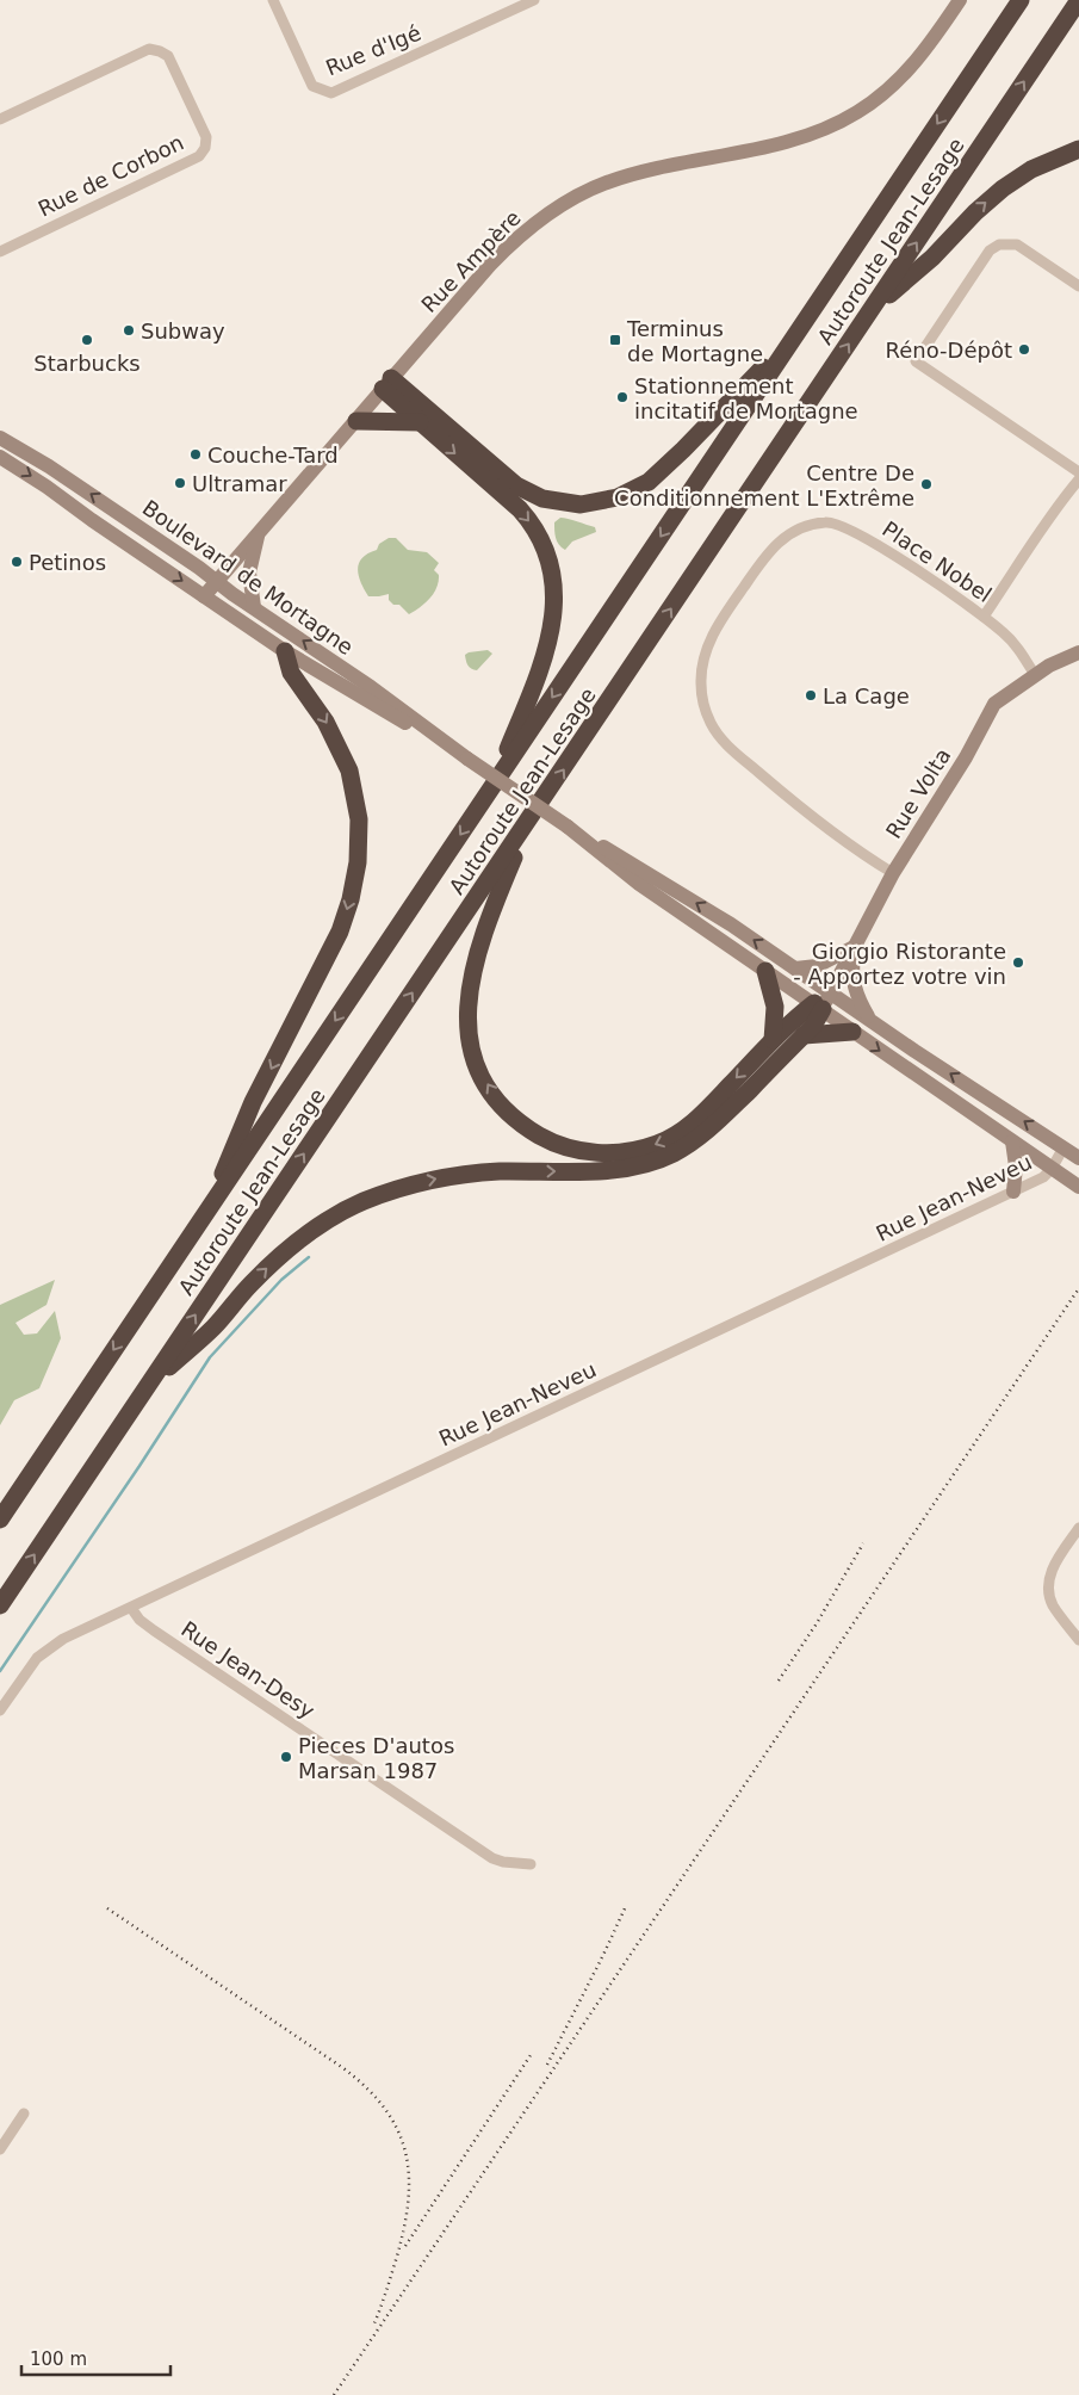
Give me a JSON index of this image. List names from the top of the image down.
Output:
{
  "streets": {
    "highway": ["Autoroute Jean-Lesage"],
    "main road": ["Rue Ampère", "Boulevard de Mortagne", "Rue Volta"],
    "street": [
      "Rue d'Igé",
      "Rue de Corbon",
      "Place Nobel",
      "Rue Jean-Neveu",
      "Rue Jean-Desy"
    ]
  },
  "crossings": [
    ["Rue Ampère", "Boulevard de Mortagne"],
    ["Place Nobel", "Rue Volta"],
    ["Boulevard de Mortagne", "Rue Volta"],
    ["Boulevard de Mortagne", "Rue Jean-Neveu"],
    ["Rue Jean-Neveu", "Rue Jean-Desy"]
  ],
  "places": {
    "other": [
      "Subway",
      "Starbucks",
      "Réno-Dépôt",
      "Stationnement incitatif de Mortagne",
      "Couche-Tard",
      "Ultramar",
      "Centre De Conditionnement L'Extrême",
      "Petinos",
      "La Cage",
      "Giorgio Ristorante - Apportez votre vin",
      "Pieces D'autos Marsan 1987"
    ],
    "transit": ["Terminus de Mortagne"]
  },
  "scale_bar": "100 m"
}
